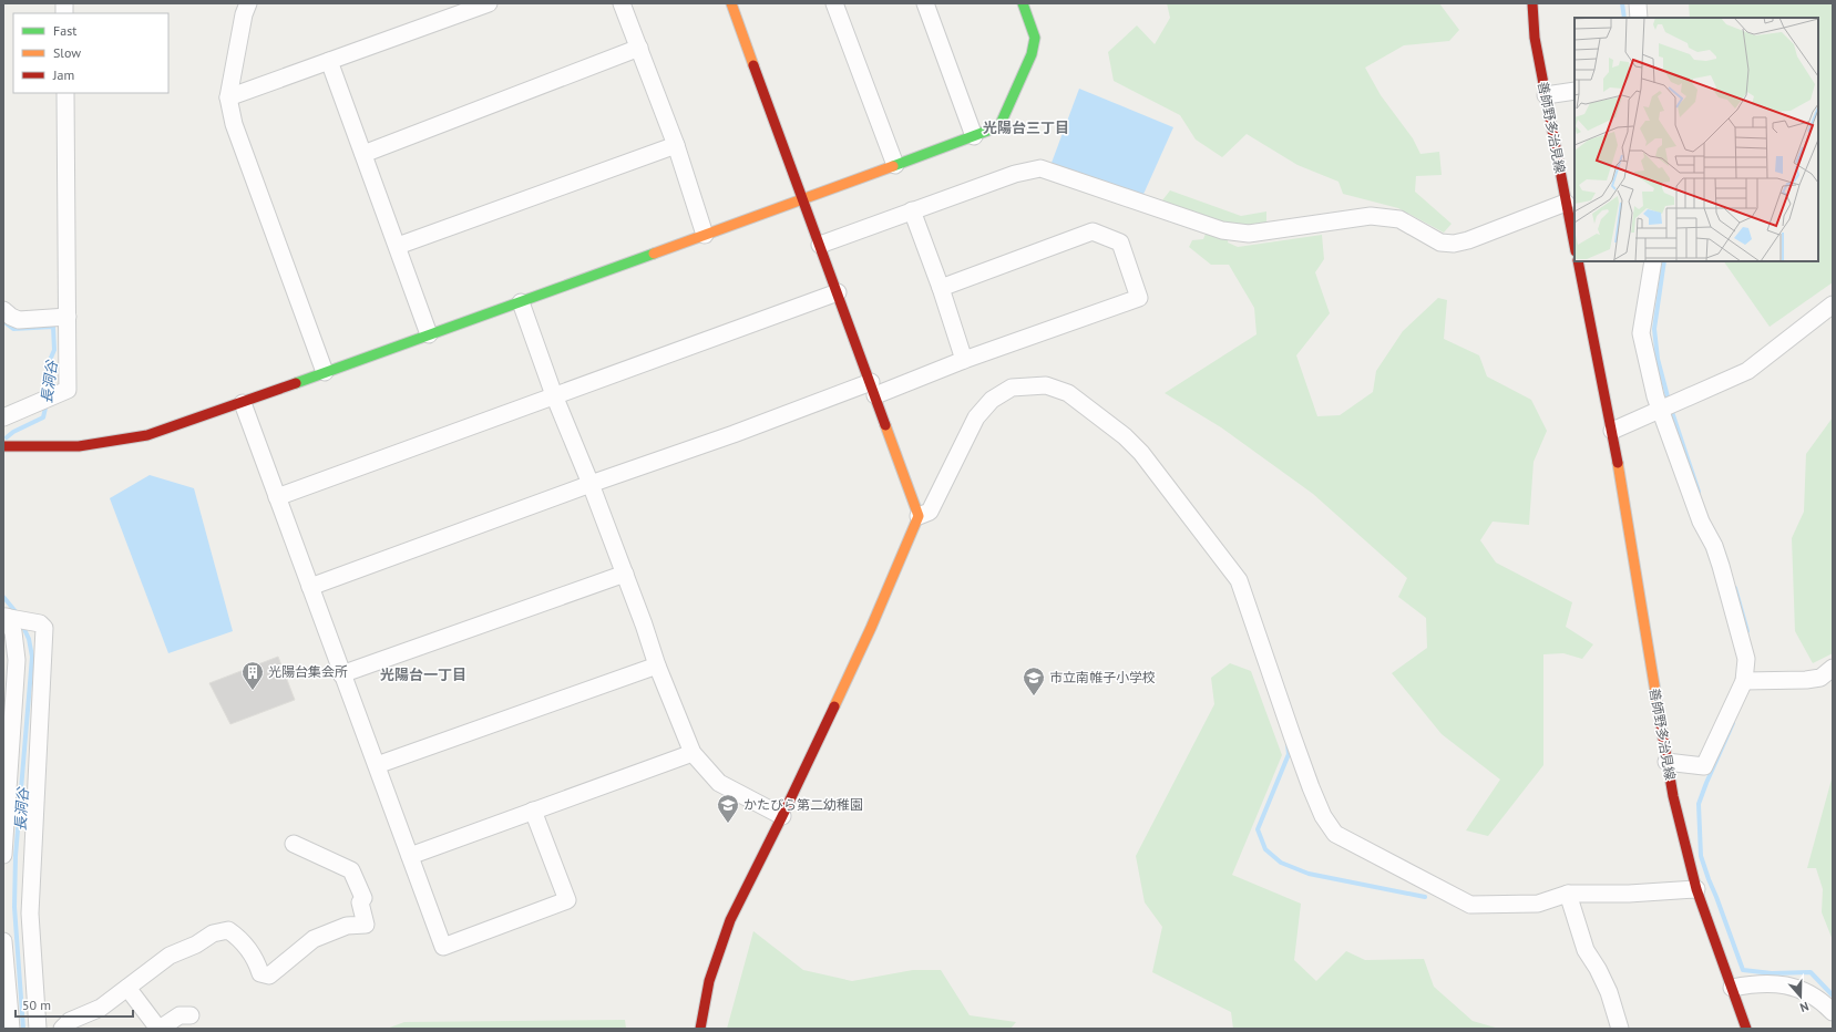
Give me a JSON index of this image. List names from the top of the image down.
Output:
{
  "streets": {
    "street": ["善師野多治見線"]
  },
  "districts": ["光陽台三丁目", "光陽台一丁目"],
  "water": ["長洞谷"],
  "places": {
    "building": ["光陽台集会所"],
    "school or university": ["市立南帷子小学校", "かたびら第二幼稚園"]
  },
  "legend": ["Fast", "Slow", "Jam"],
  "scale_bar": "50 m",
  "north": "bottom"
}
